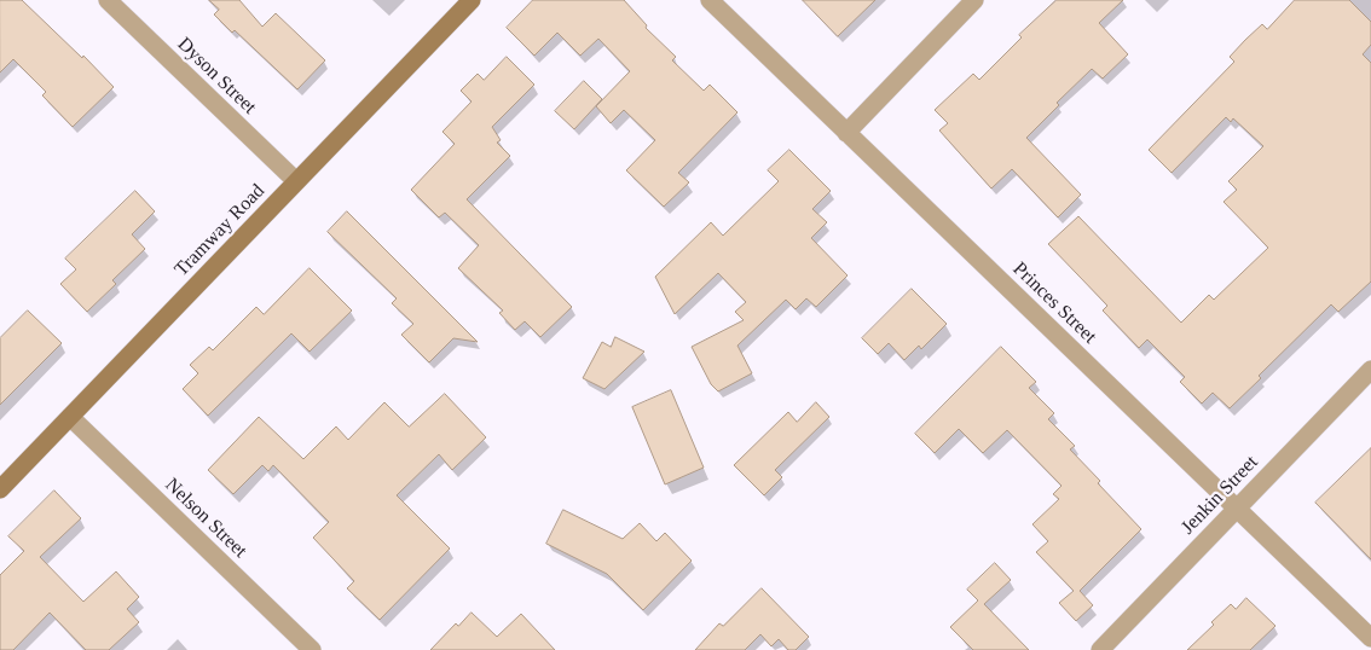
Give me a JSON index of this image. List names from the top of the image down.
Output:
{
  "streets": {
    "street": [
      "Dyson Street",
      "Tramway Road",
      "Princes Street",
      "Jenkin Street",
      "Nelson Street"
    ]
  },
  "crossings": [
    ["Dyson Street", "Tramway Road"],
    ["Tramway Road", "Nelson Street"],
    ["Princes Street", "Jenkin Street"]
  ]
}
